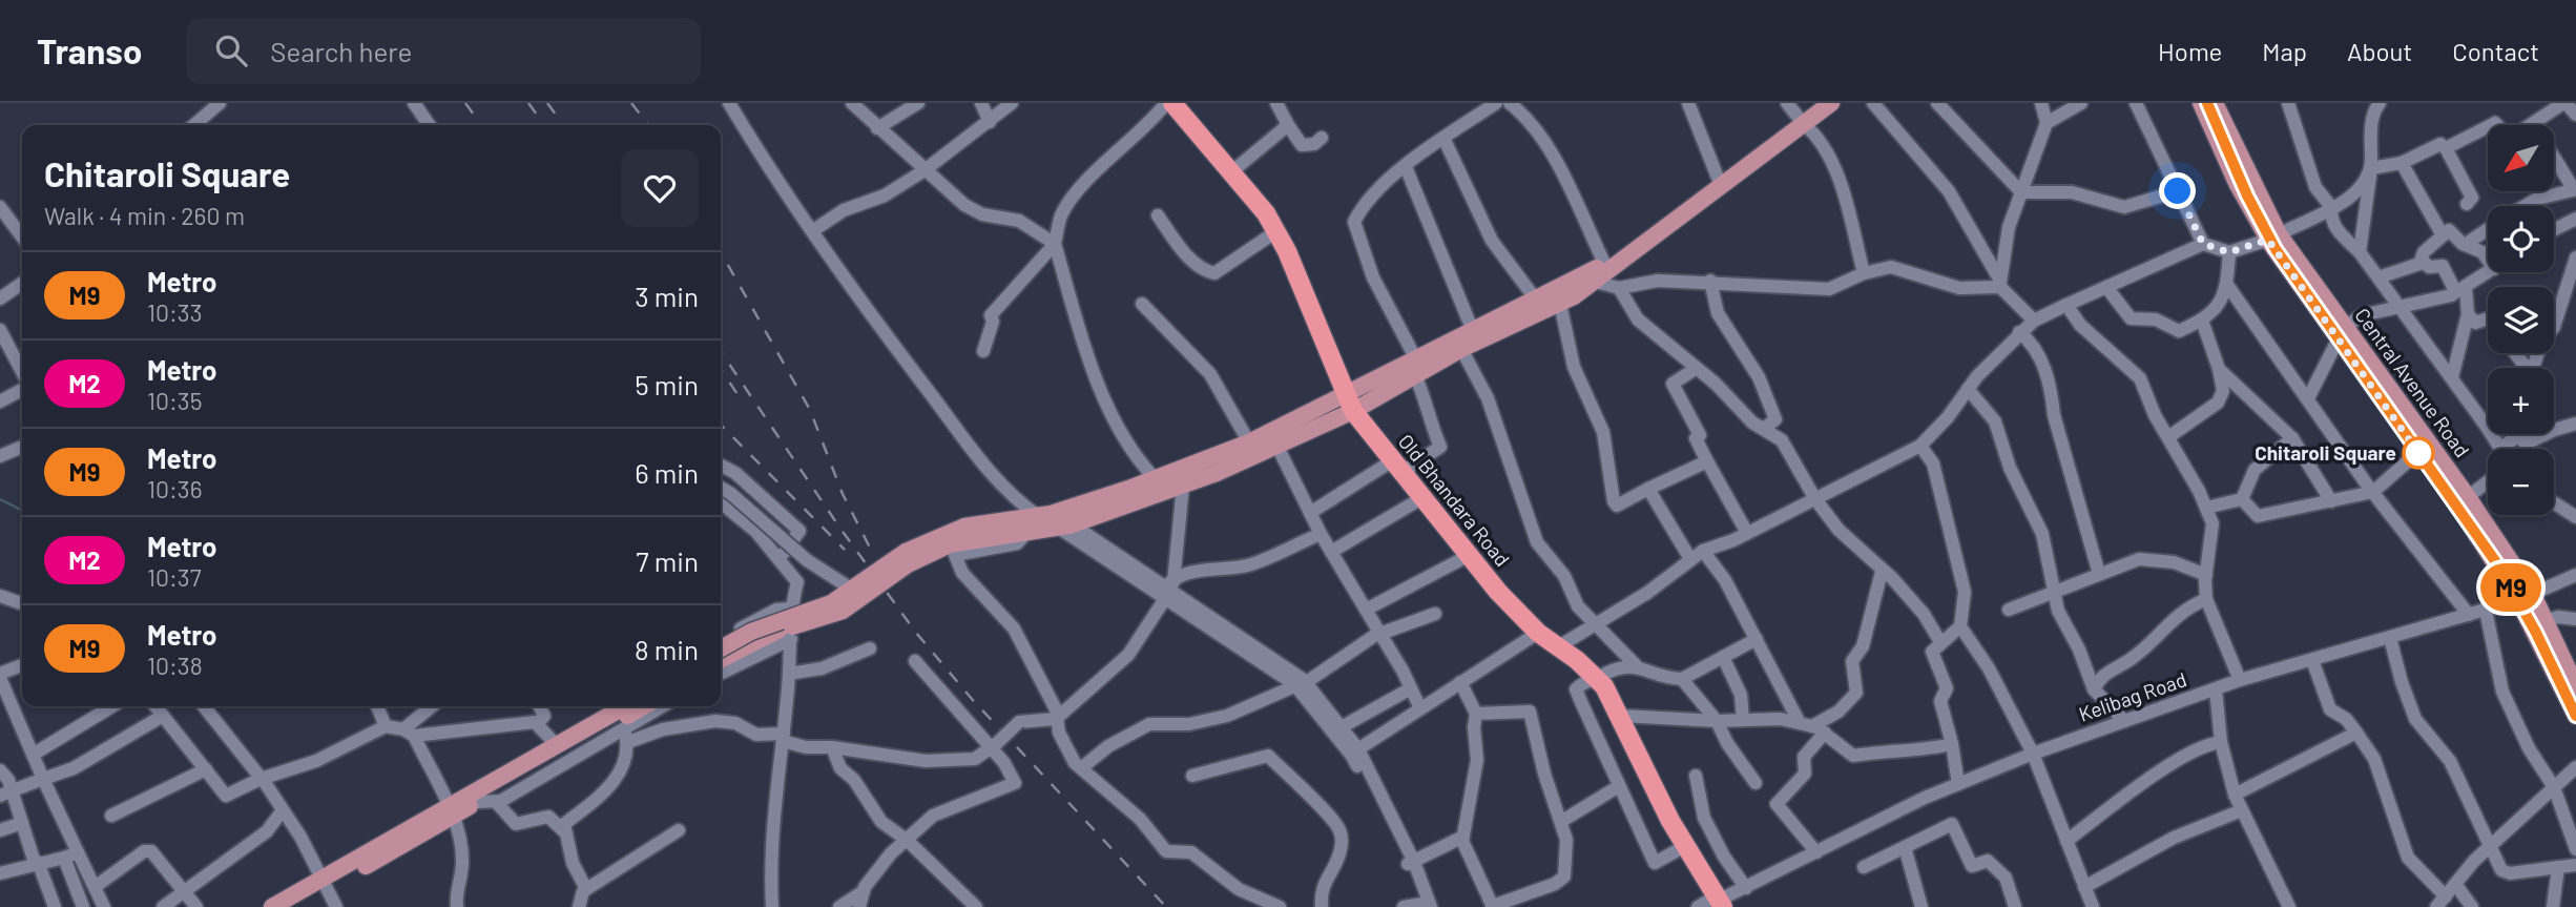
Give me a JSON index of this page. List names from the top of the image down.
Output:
{
  "streets": {
    "highway": ["Old Bhandara Road"],
    "main road": ["Central Avenue Road"],
    "street": ["Kelibag Road"]
  },
  "crossings": [
    ["Central Avenue Road", "Kelibag Road"],
    ["Old Bhandara Road", "Kelibag Road"]
  ],
  "places": ["Chitaroli Square"],
  "lines": ["metro line M9"],
  "north": "bottom left",
  "page": {
    "header": "Transo",
    "search": "Search here",
    "nav": [
      "Home",
      "Map",
      "About",
      "Contact"
    ],
    "on_map": "M9",
    "map_buttons": ["+", "−"],
    "heading": ["Chitaroli Square", "Walk · 4 min · 260 m"],
    "list": [
      {
        "mark": "M9",
        "name": "Metro",
        "note": "10:33",
        "value": "3 min"
      },
      {
        "mark": "M2",
        "name": "Metro",
        "note": "10:35",
        "value": "5 min"
      },
      {
        "mark": "M9",
        "name": "Metro",
        "note": "10:36",
        "value": "6 min"
      },
      {
        "mark": "M2",
        "name": "Metro",
        "note": "10:37",
        "value": "7 min"
      },
      {
        "mark": "M9",
        "name": "Metro",
        "note": "10:38",
        "value": "8 min"
      }
    ]
  }
}
